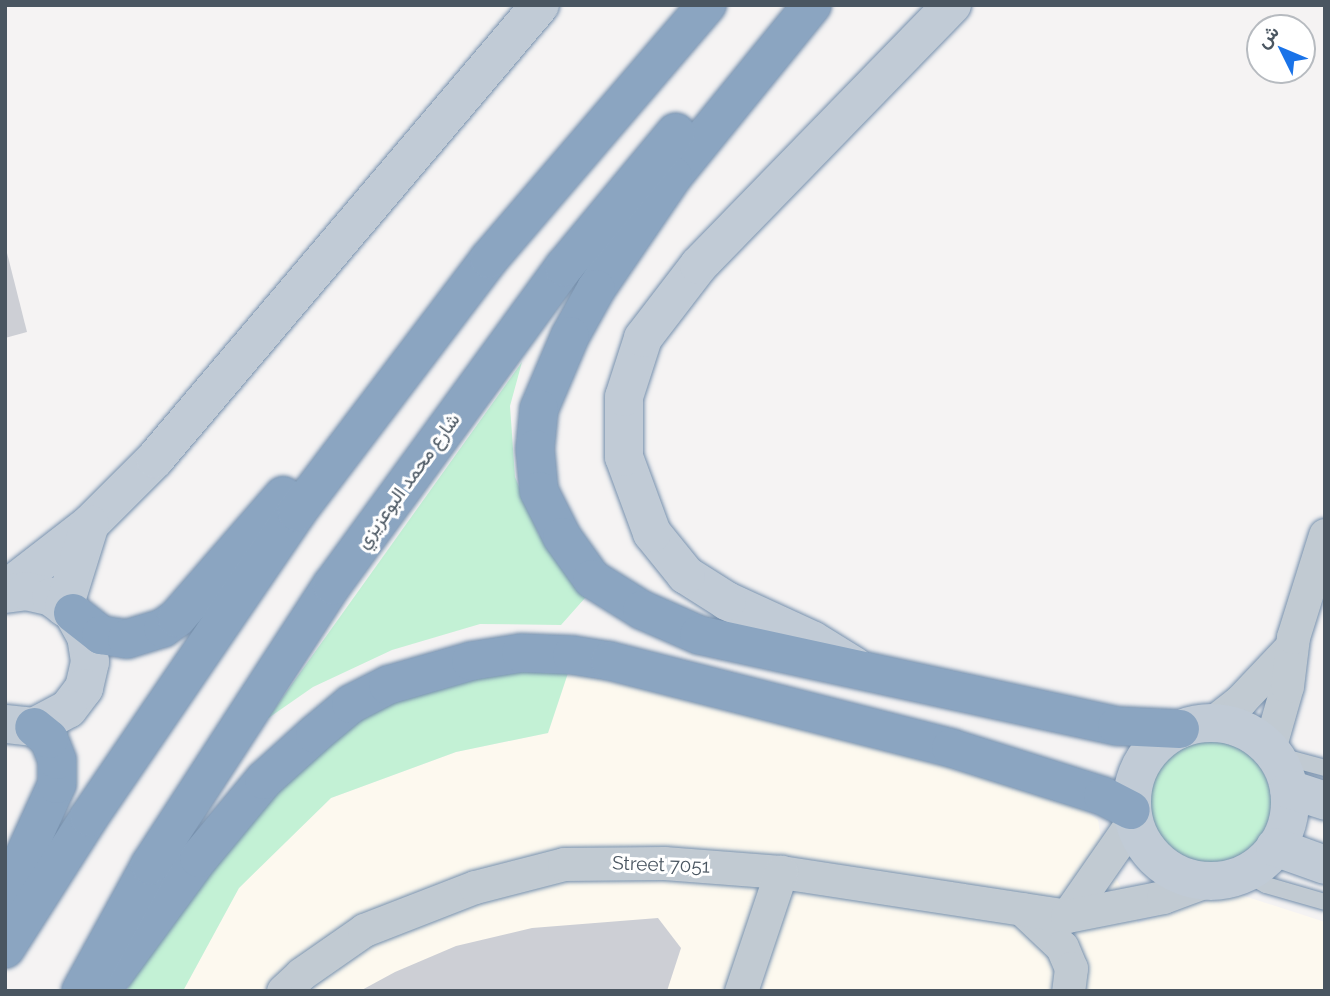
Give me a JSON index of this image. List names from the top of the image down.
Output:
{
  "streets": {
    "highway": ["شارع محمد البوعزيزي"],
    "street": ["Street 7051"]
  },
  "north": "top left"
}
